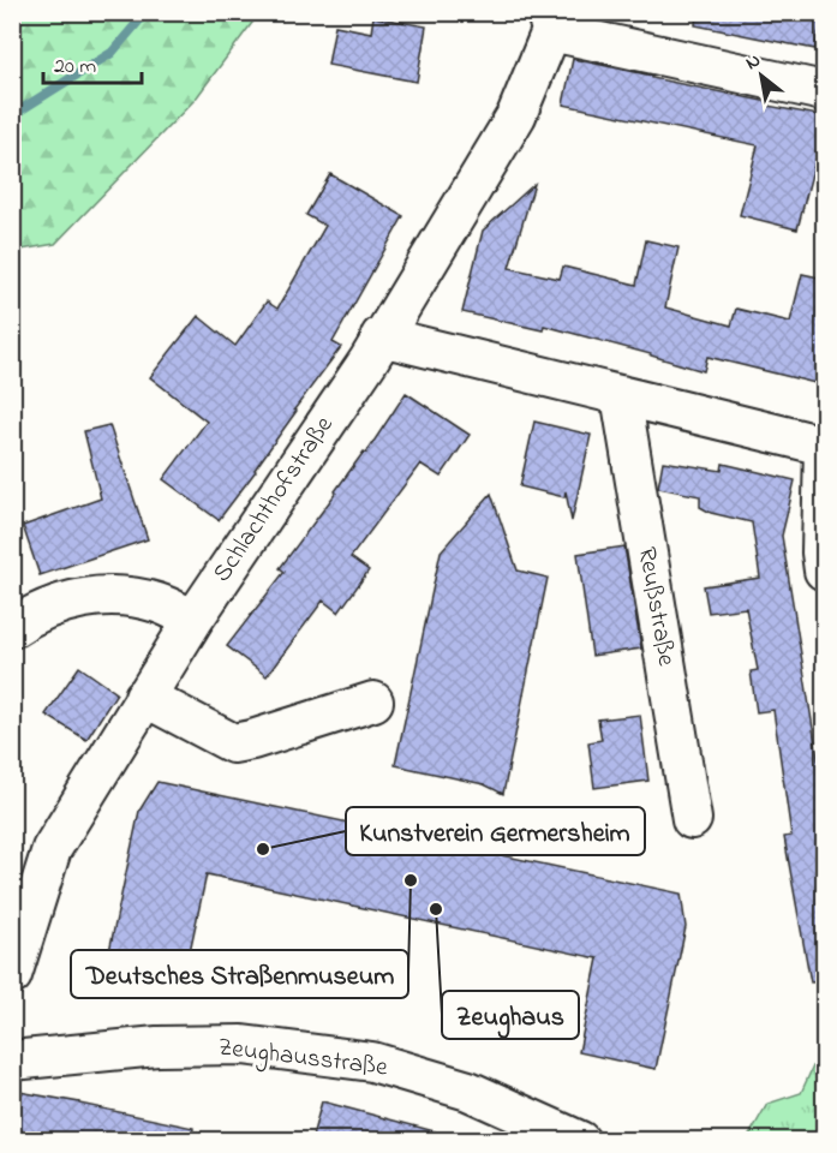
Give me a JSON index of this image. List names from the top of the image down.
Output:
{
  "streets": {
    "street": ["Schlachthofstraße", "Reußstraße", "Zeughausstraße"]
  },
  "places": ["Kunstverein Germersheim", "Deutsches Straßenmuseum", "Zeughaus"],
  "scale_bar": "20 m",
  "north": "top left"
}
